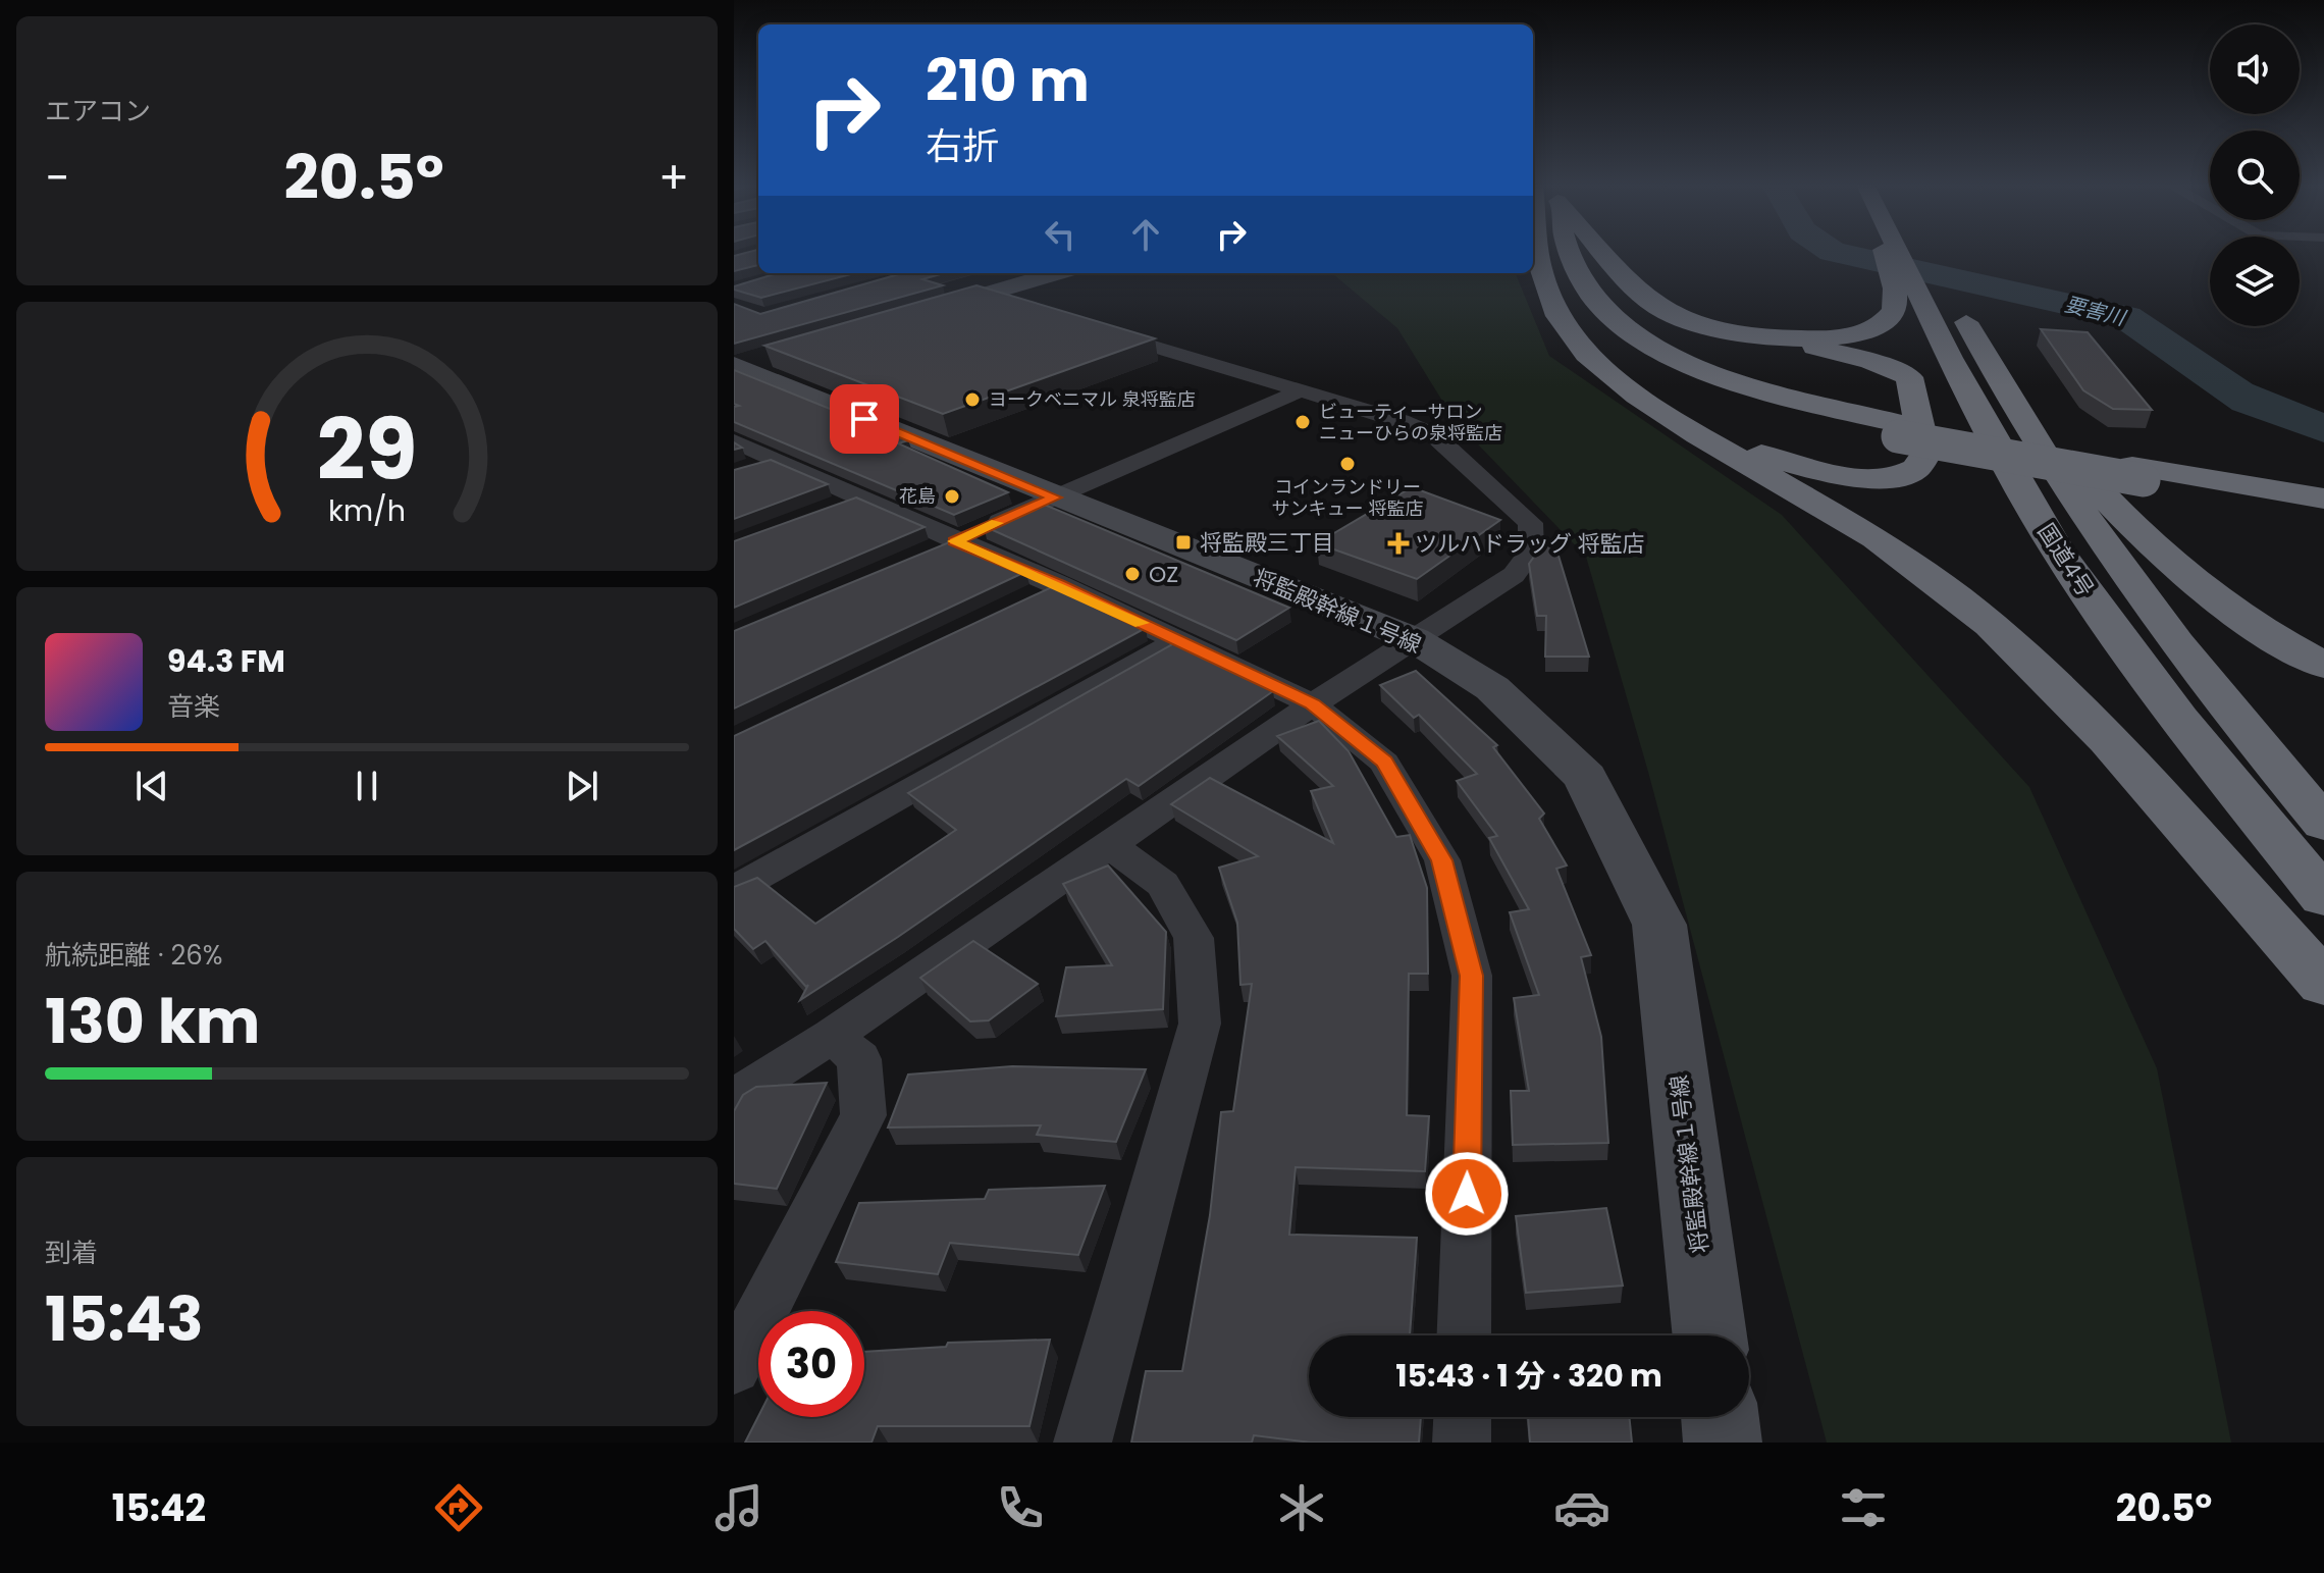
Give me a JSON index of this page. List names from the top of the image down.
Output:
{
  "streets": {
    "highway": ["国道4号"],
    "street": ["将監殿幹線１号線"]
  },
  "water": ["要害川"],
  "places": {
    "other": [
      "ヨークベニマル 泉将監店",
      "ビューティーサロン ニューひらの泉将監店",
      "コインランドリー サンキュー 将監店",
      "花島",
      "OZ"
    ],
    "transit": ["将監殿三丁目"],
    "health": ["ツルハドラッグ 将監店"]
  },
  "page": {
    "tile": [
      "エアコン",
      ["航続距離 · 26%", "130 km"],
      ["到着", "15:43"]
    ],
    "turn": ["210 m", "右折"],
    "heat": ["−", "20.5°", "+"],
    "song": ["94.3 FM", "音楽"],
    "limit": "30",
    "trip": "15:43 · 1 分 · 320 m",
    "tabs": ["15:42", "20.5°"],
    "gauge": ["29", "km/h"]
  }
}
